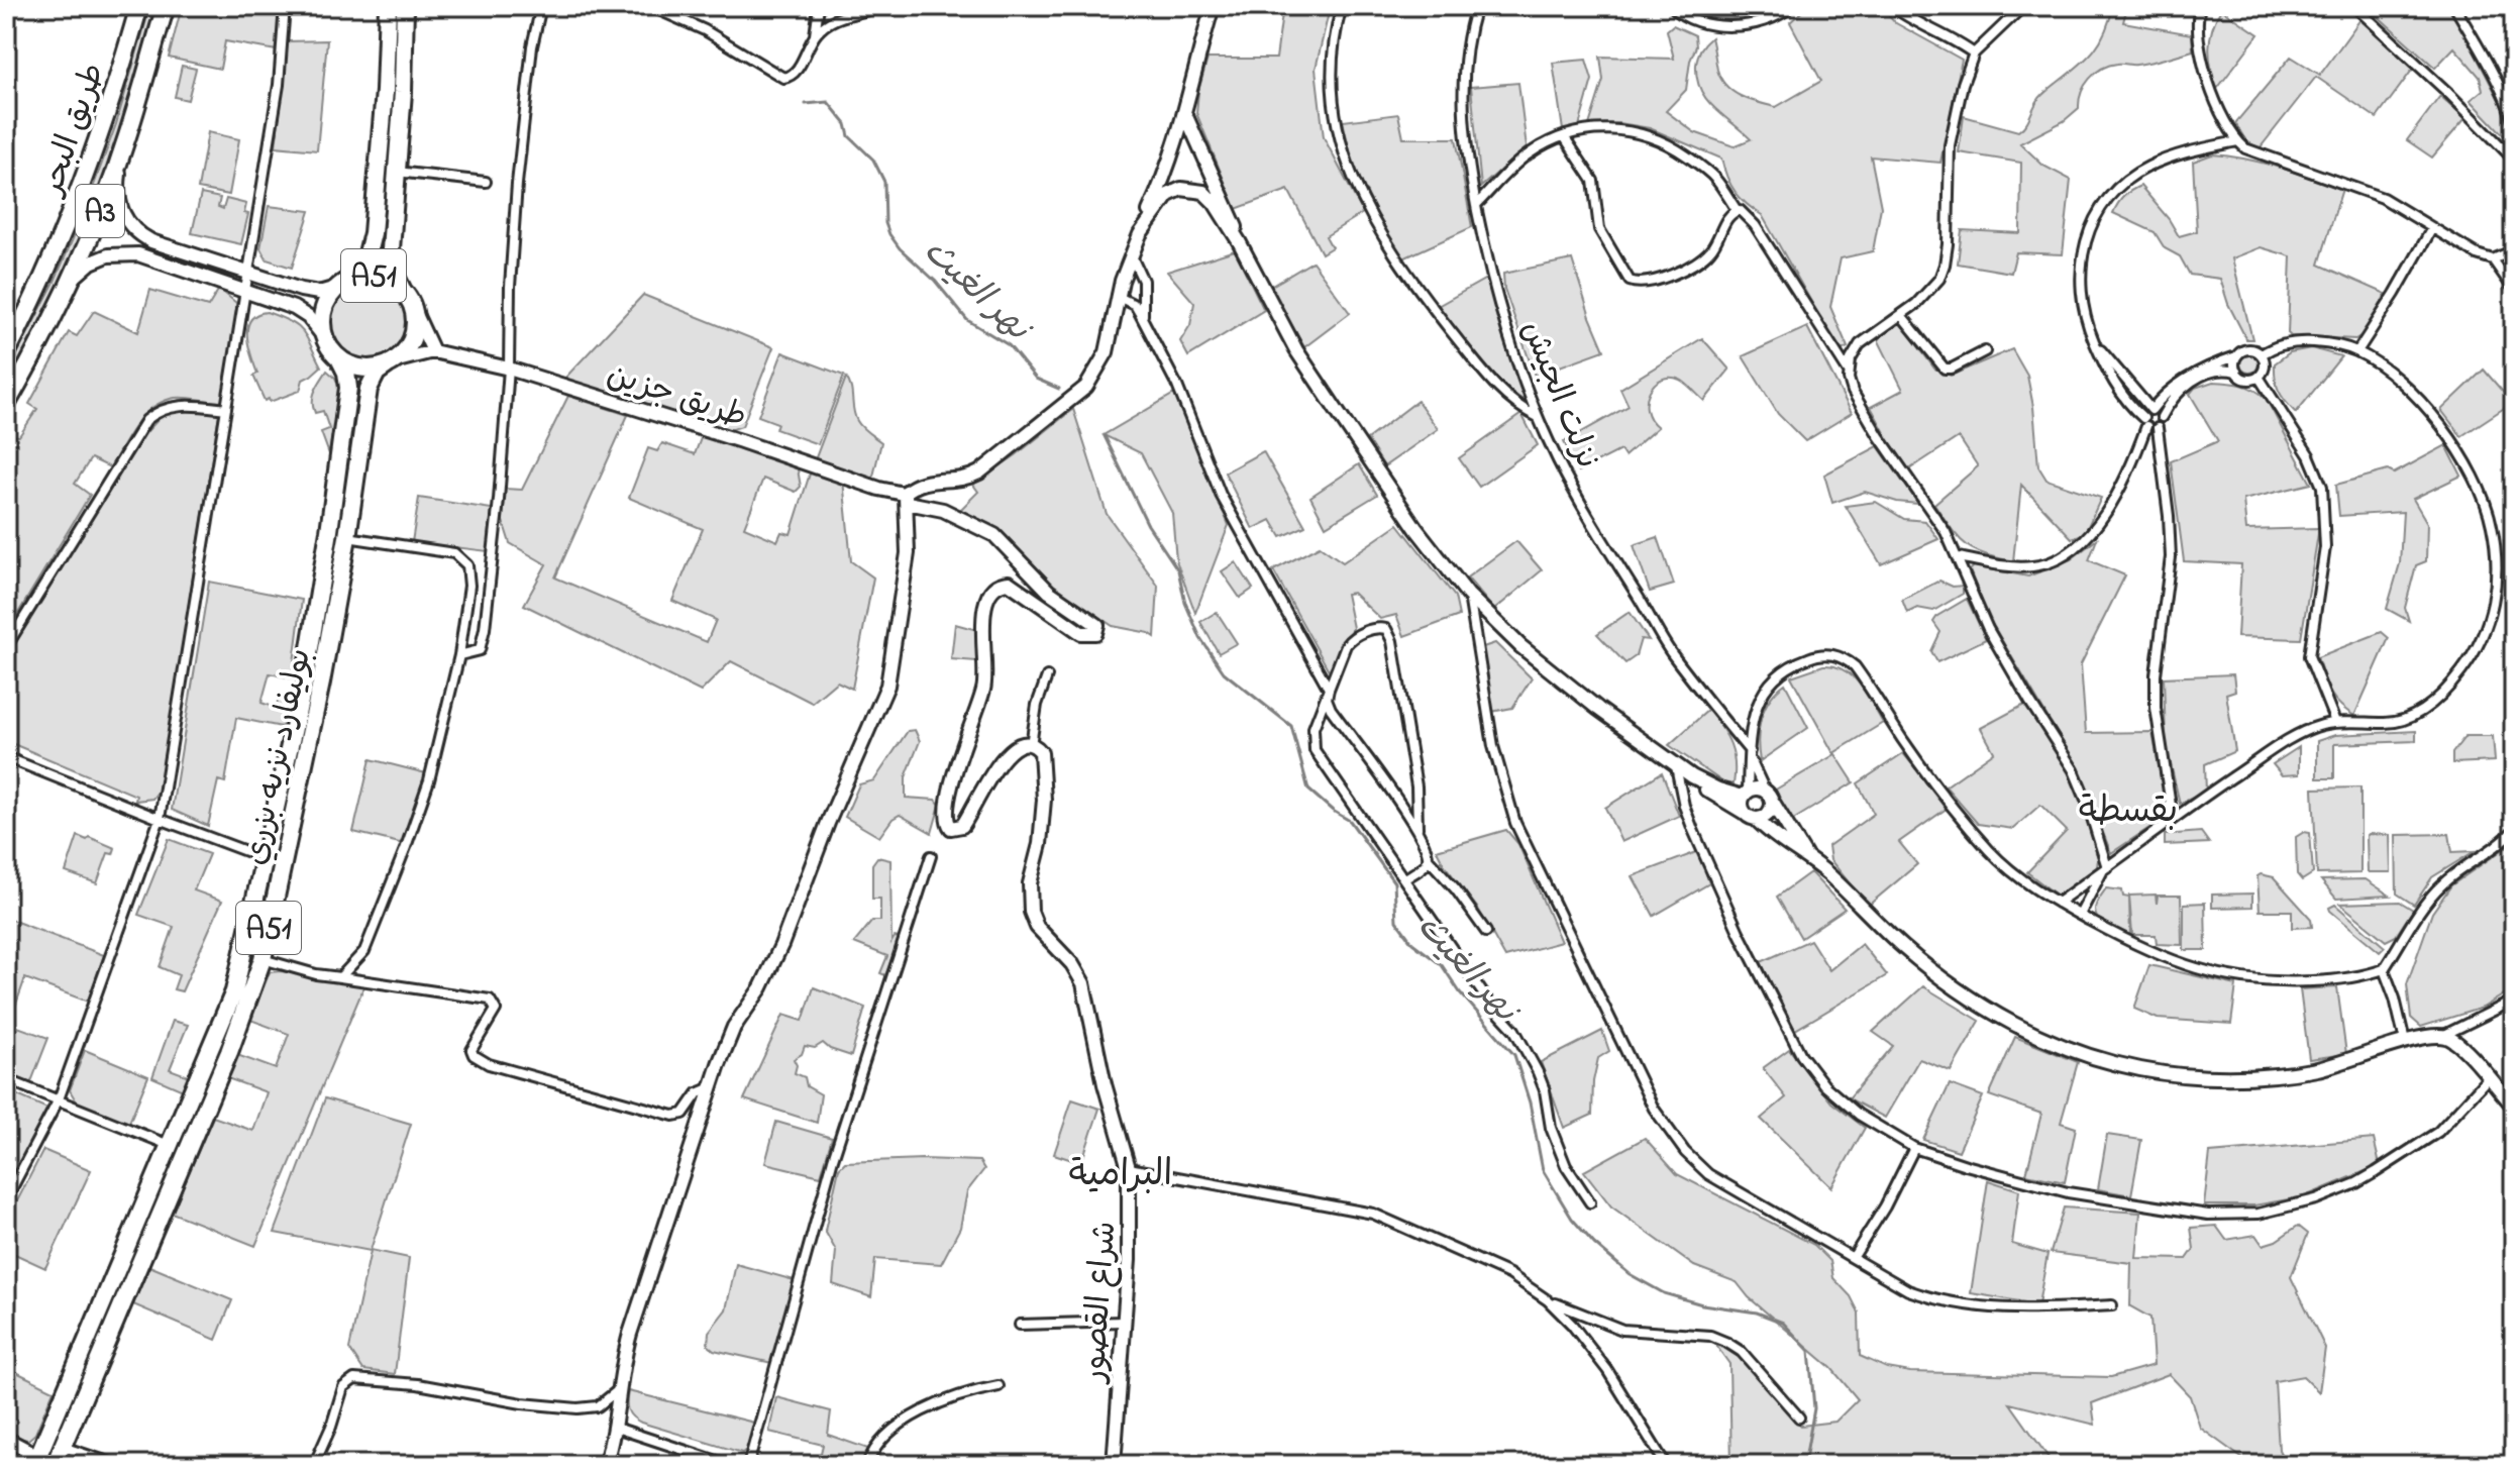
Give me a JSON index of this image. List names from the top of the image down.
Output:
{
  "streets": {
    "highway": [
      "طريق البحر",
      "A3",
      "A51",
      "بوليفارد نزيه بزري"
    ],
    "street": ["طريق جزين", "نزلت الجيش", "شراع القصور"]
  },
  "crossings": [
    ["A51", "طريق جزين"],
    ["A51", "بوليفارد نزيه بزري"],
    ["طريق جزين", "بوليفارد نزيه بزري"]
  ],
  "districts": ["بقسطة", "البرامية"],
  "water": ["نهر الغيث"]
}
